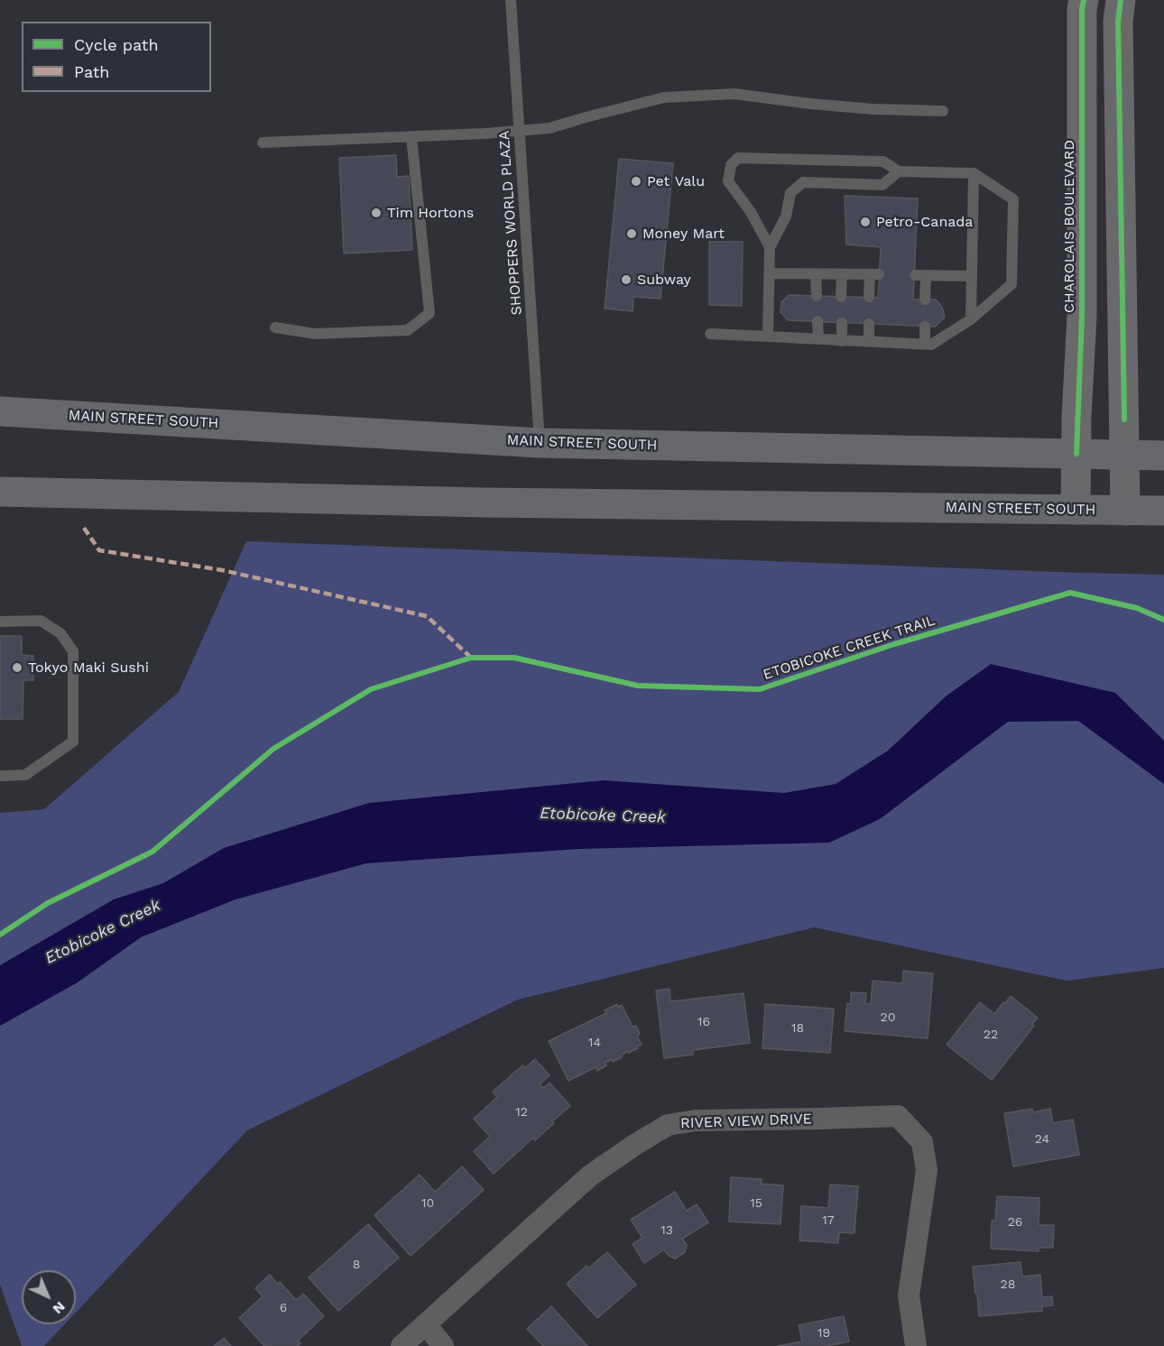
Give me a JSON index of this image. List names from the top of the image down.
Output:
{
  "streets": {
    "main road": ["MAIN STREET SOUTH"],
    "street": ["CHAROLAIS BOULEVARD", "RIVER VIEW DRIVE"],
    "lane": ["SHOPPERS WORLD PLAZA"],
    "cycle path": ["ETOBICOKE CREEK TRAIL"]
  },
  "crossings": [
    ["SHOPPERS WORLD PLAZA", "MAIN STREET SOUTH"],
    ["CHAROLAIS BOULEVARD", "MAIN STREET SOUTH"]
  ],
  "water": ["Etobicoke Creek"],
  "places": [
    "Pet Valu",
    "Tim Hortons",
    "Petro-Canada",
    "Money Mart",
    "Subway",
    "Tokyo Maki Sushi"
  ],
  "house_numbers": [
    "20",
    "16",
    "18",
    "22",
    "14",
    "12",
    "24",
    "10",
    "15",
    "17",
    "26",
    "13",
    "8",
    "28",
    "6",
    "19"
  ],
  "legend": ["Cycle path", "Path"],
  "north": "bottom right"
}
